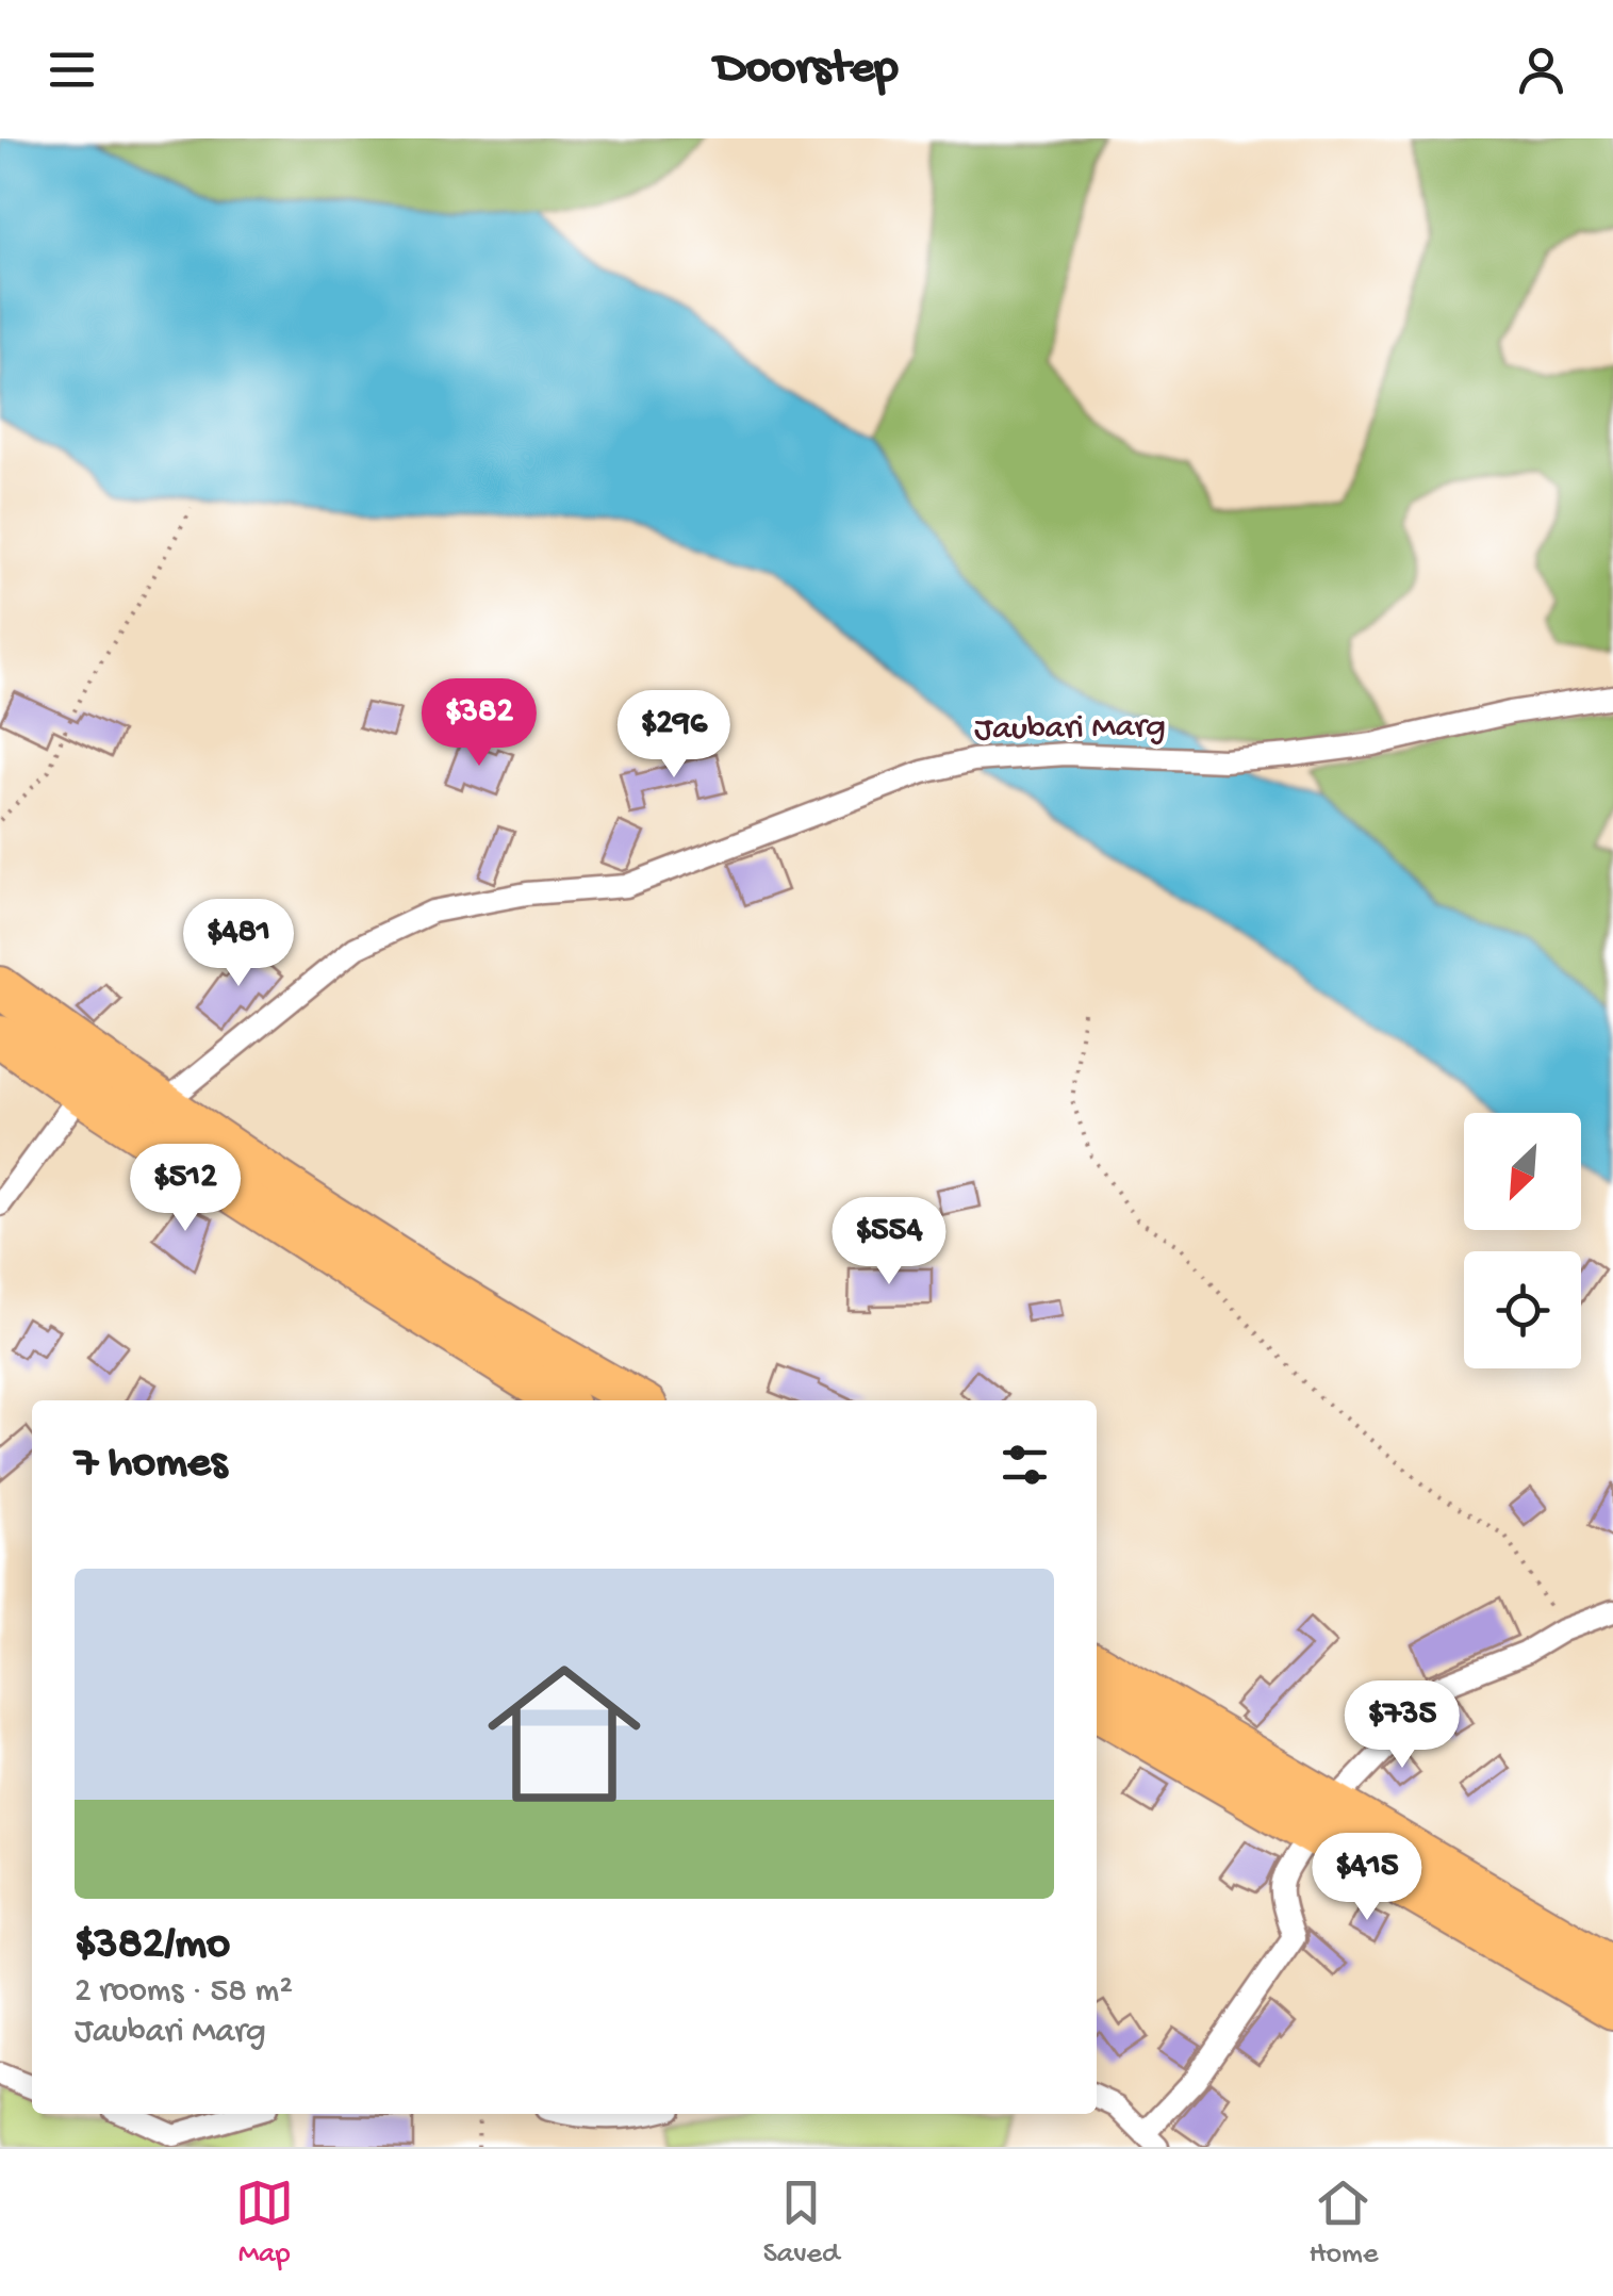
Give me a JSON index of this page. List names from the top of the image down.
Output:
{
  "streets": {
    "street": ["Jaubari Marg"]
  },
  "north": "bottom left",
  "page": {
    "header": "Doorstep",
    "price": [
      "$382",
      "$296",
      "$481",
      "$512",
      "$554",
      "$735",
      "$415"
    ],
    "heading": "7 homes",
    "list": [
      {
        "name": "$382/mo",
        "note": "2 rooms · 58 m² · Jaubari Marg"
      }
    ],
    "tabs": ["Map", "Saved", "Home"]
  }
}
